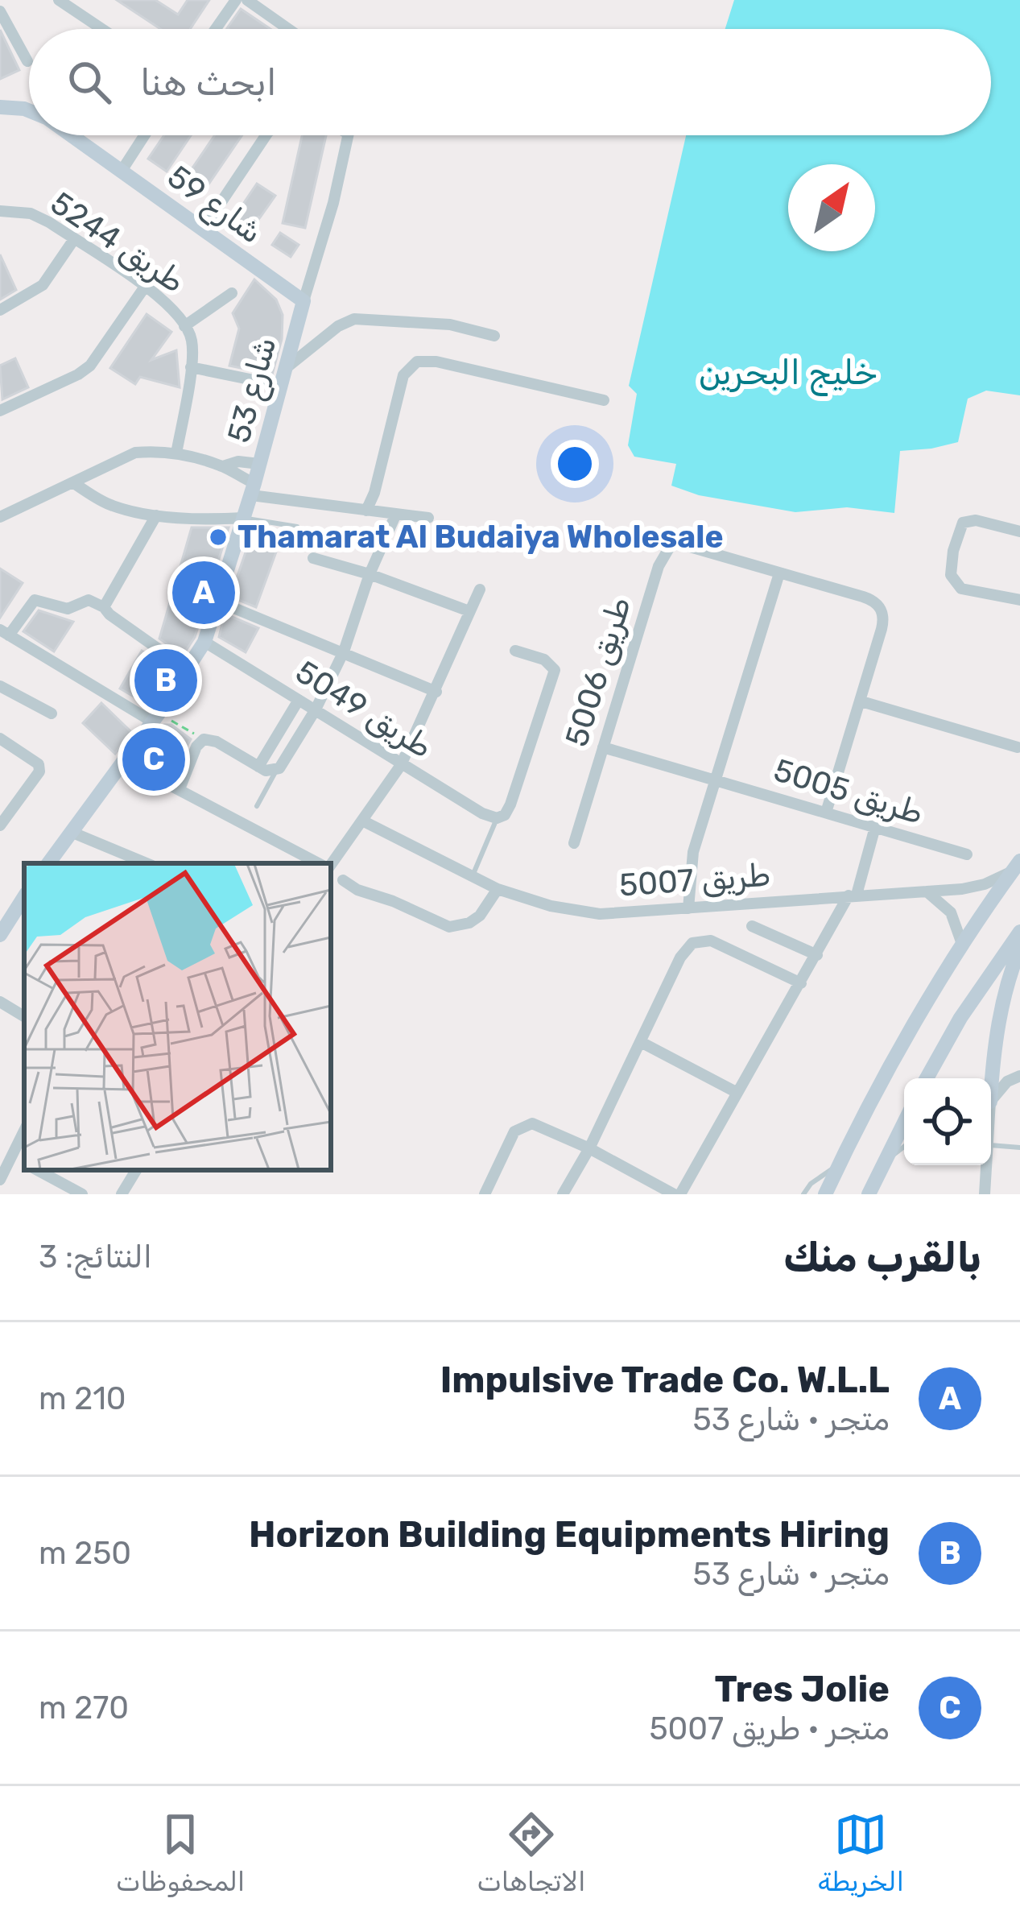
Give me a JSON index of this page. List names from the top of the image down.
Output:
{
  "streets": {
    "street": [
      "شارع 59",
      "طريق 5244",
      "شارع 53",
      "طريق 5006",
      "طريق 5049",
      "طريق 5005",
      "طريق 5007"
    ]
  },
  "crossings": [
    ["شارع 59", "شارع 53"],
    ["شارع 53", "طريق 5049"],
    ["طريق 5006", "طريق 5005"]
  ],
  "water": ["خليج البحرين"],
  "places": ["Thamarat Al Budaiya Wholesale"],
  "north": "top right",
  "page": {
    "search": "ابحث هنا",
    "pins": ["A", "B", "C"],
    "heading": ["بالقرب منك", "النتائج: 3"],
    "list": [
      {
        "mark": "A",
        "name": "Impulsive Trade Co. W.L.L",
        "note": "متجر · شارع 53",
        "value": "210 m"
      },
      {
        "mark": "B",
        "name": "Horizon Building Equipments Hiring",
        "note": "متجر · شارع 53",
        "value": "250 m"
      },
      {
        "mark": "C",
        "name": "Tres Jolie",
        "note": "متجر · طريق 5007",
        "value": "270 m"
      }
    ],
    "nav": ["الخريطة", "الاتجاهات", "المحفوظات"]
  }
}
